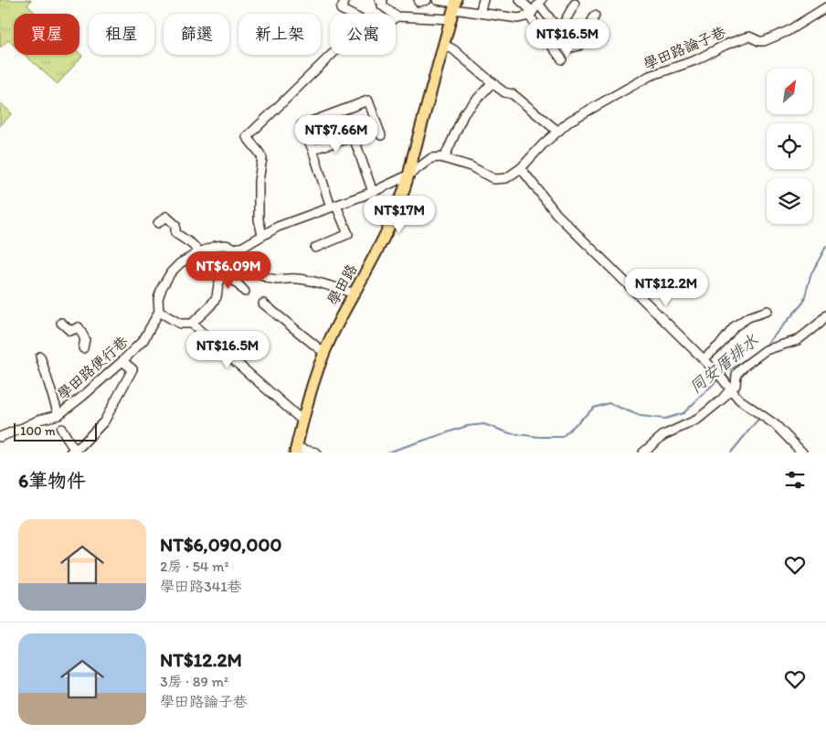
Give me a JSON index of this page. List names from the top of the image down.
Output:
{
  "streets": {
    "main road": ["學田路"],
    "street": ["學田路論子巷", "學田路便行巷"]
  },
  "water": ["同安厝排水"],
  "scale_bar": "100 m",
  "north": "top right",
  "page": {
    "chip": [
      "買屋",
      "租屋",
      "篩選",
      "新上架",
      "公寓"
    ],
    "price": [
      "NT$16.5M",
      "NT$7.66M",
      "NT$17M",
      "NT$6.09M",
      "NT$12.2M",
      "NT$16.5M"
    ],
    "scale": "100 m",
    "heading": "6筆物件",
    "list": [
      {
        "name": "NT$6,090,000",
        "note": "2房 · 54 m² · 學田路341巷"
      },
      {
        "name": "NT$12.2M",
        "note": "3房 · 89 m² · 學田路論子巷"
      }
    ]
  }
}
